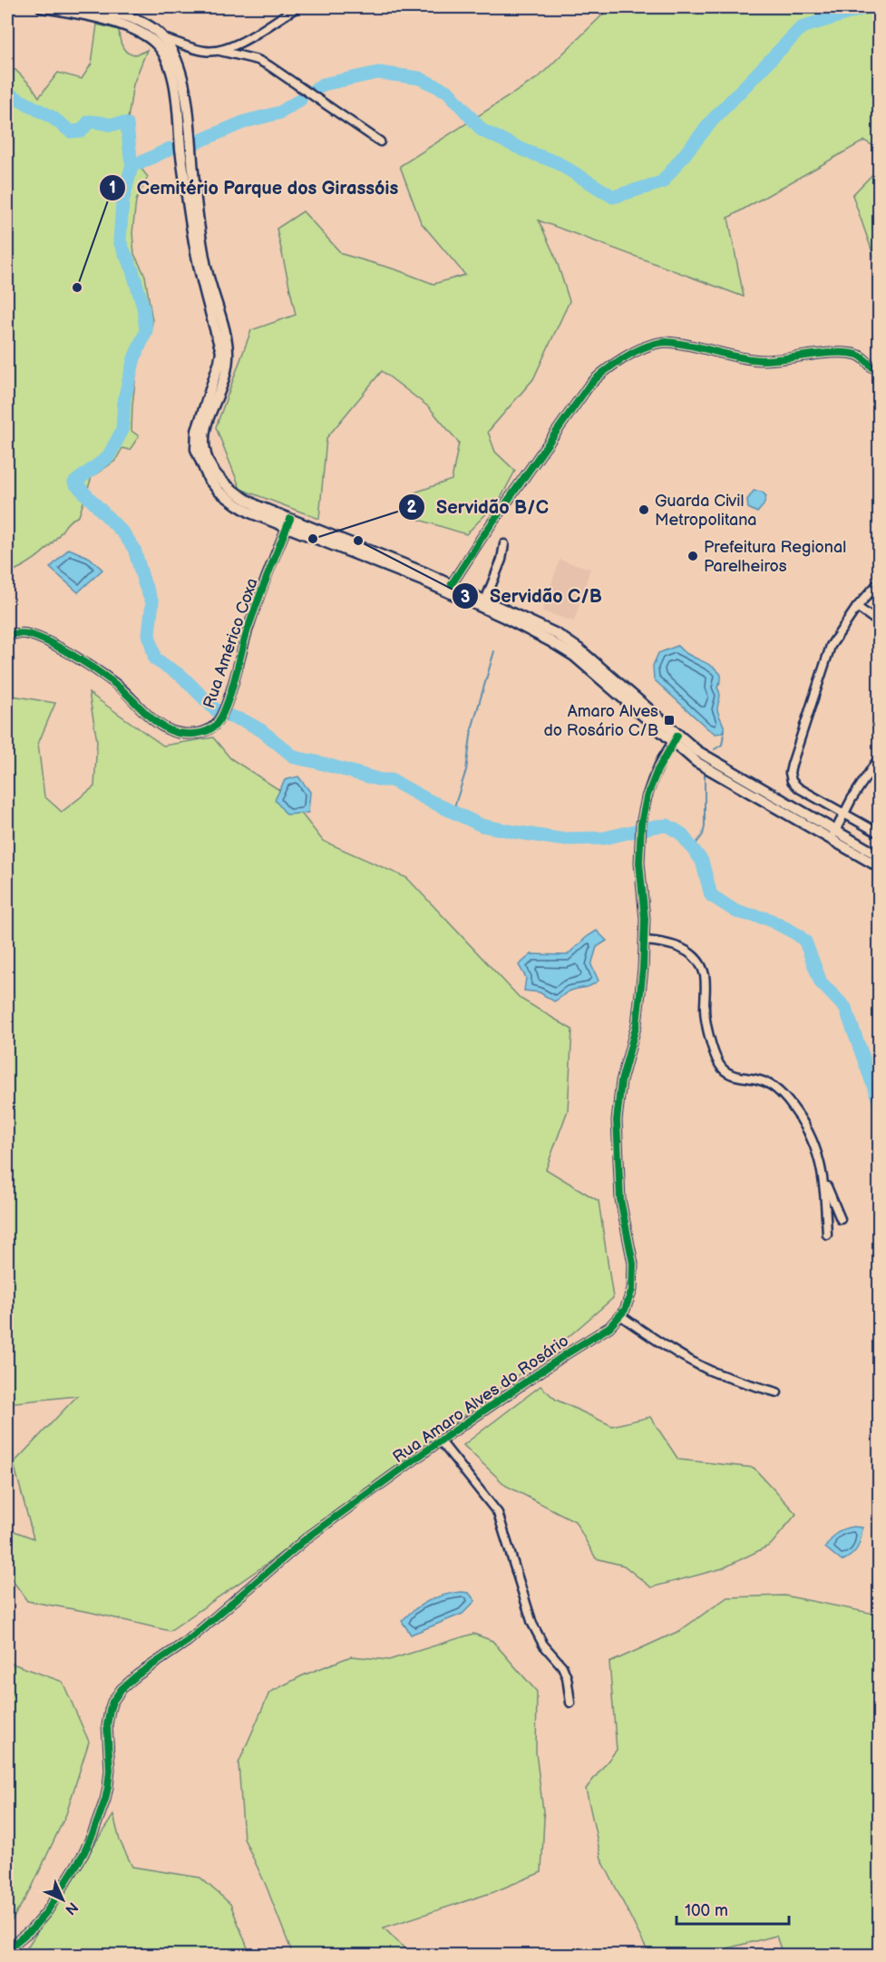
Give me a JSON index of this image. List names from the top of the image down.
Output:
{
  "streets": {
    "street": ["Rua Américo Coxa", "Rua Amaro Alves do Rosário"]
  },
  "places": {
    "other": [
      "Cemitério Parque dos Girassóis",
      "Guarda Civil Metropolitana",
      "Servidão B/C",
      "Servidão C/B",
      "Prefeitura Regional Parelheiros"
    ],
    "transit": ["Amaro Alves do Rosário C/B"]
  },
  "scale_bar": "100 m",
  "north": "bottom right"
}
